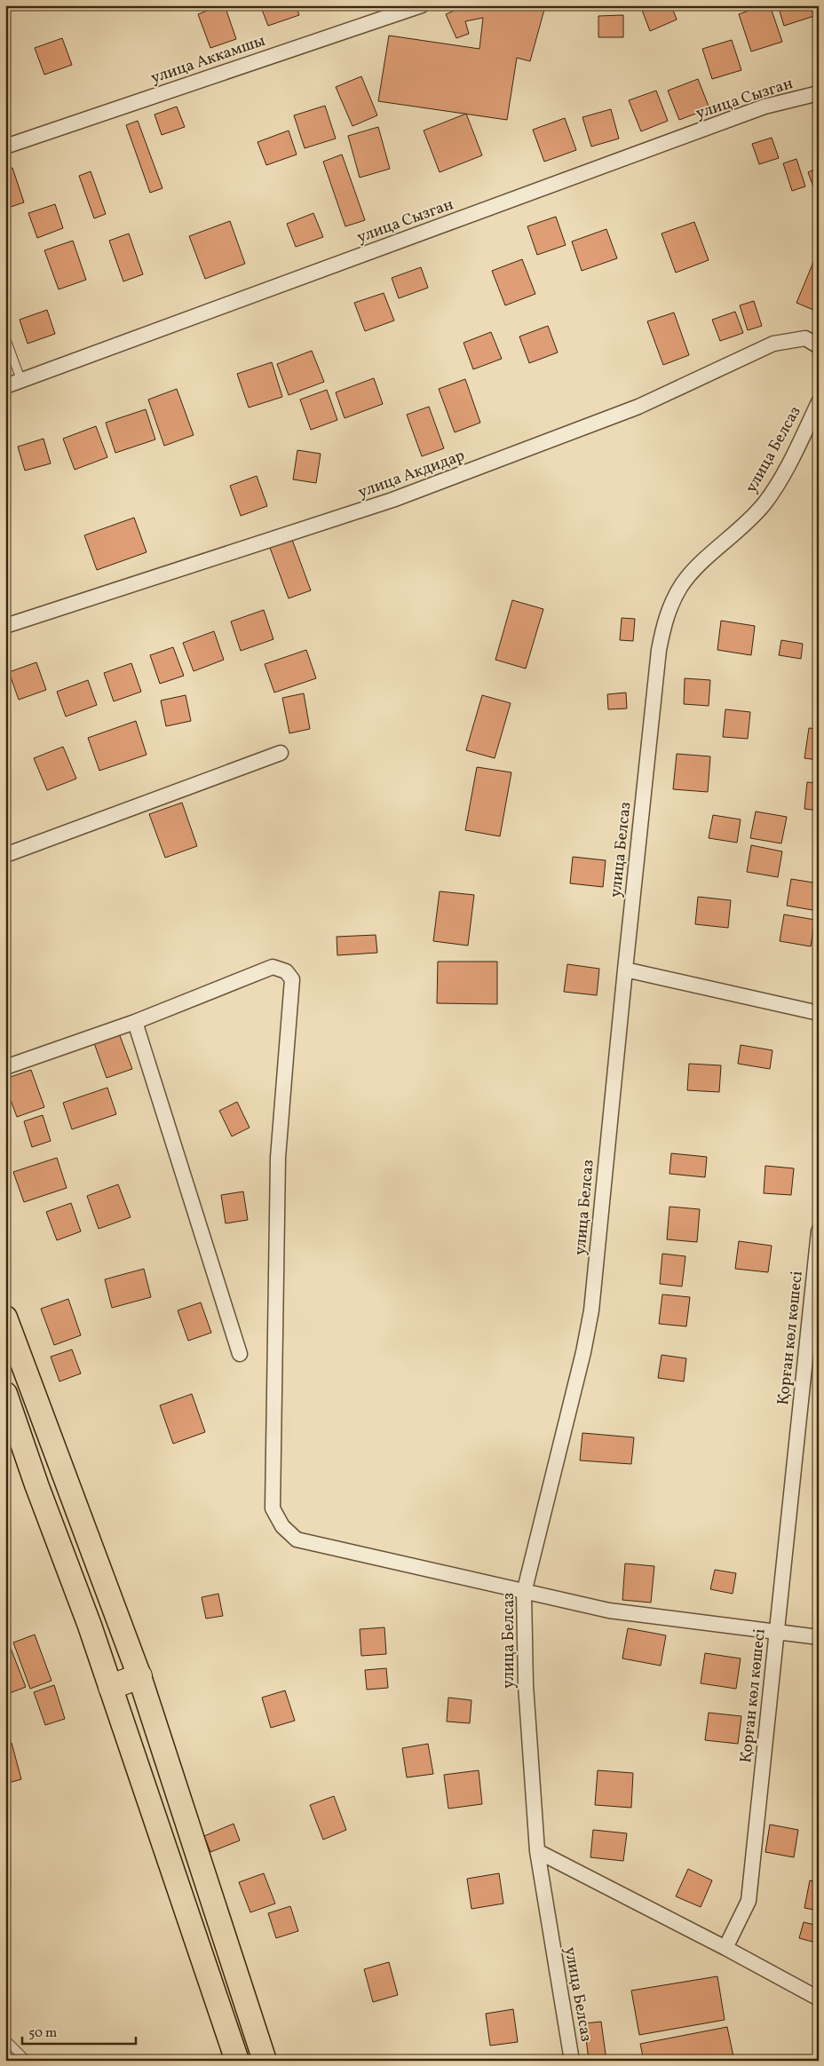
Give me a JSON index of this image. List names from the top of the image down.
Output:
{
  "streets": {
    "street": [
      "улица Аккамшы",
      "улица Сызган",
      "улица Белсаз",
      "улица Акдидар",
      "Қорған көл көшесі"
    ]
  },
  "scale_bar": "50 m"
}
